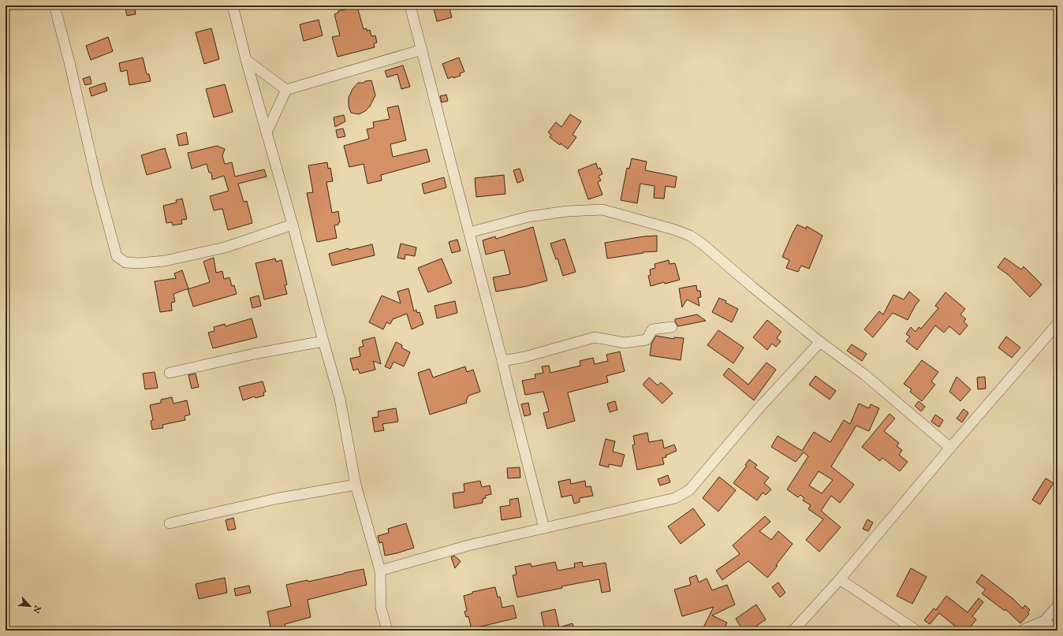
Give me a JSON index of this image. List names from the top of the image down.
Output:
{
  "north": "bottom right"
}
